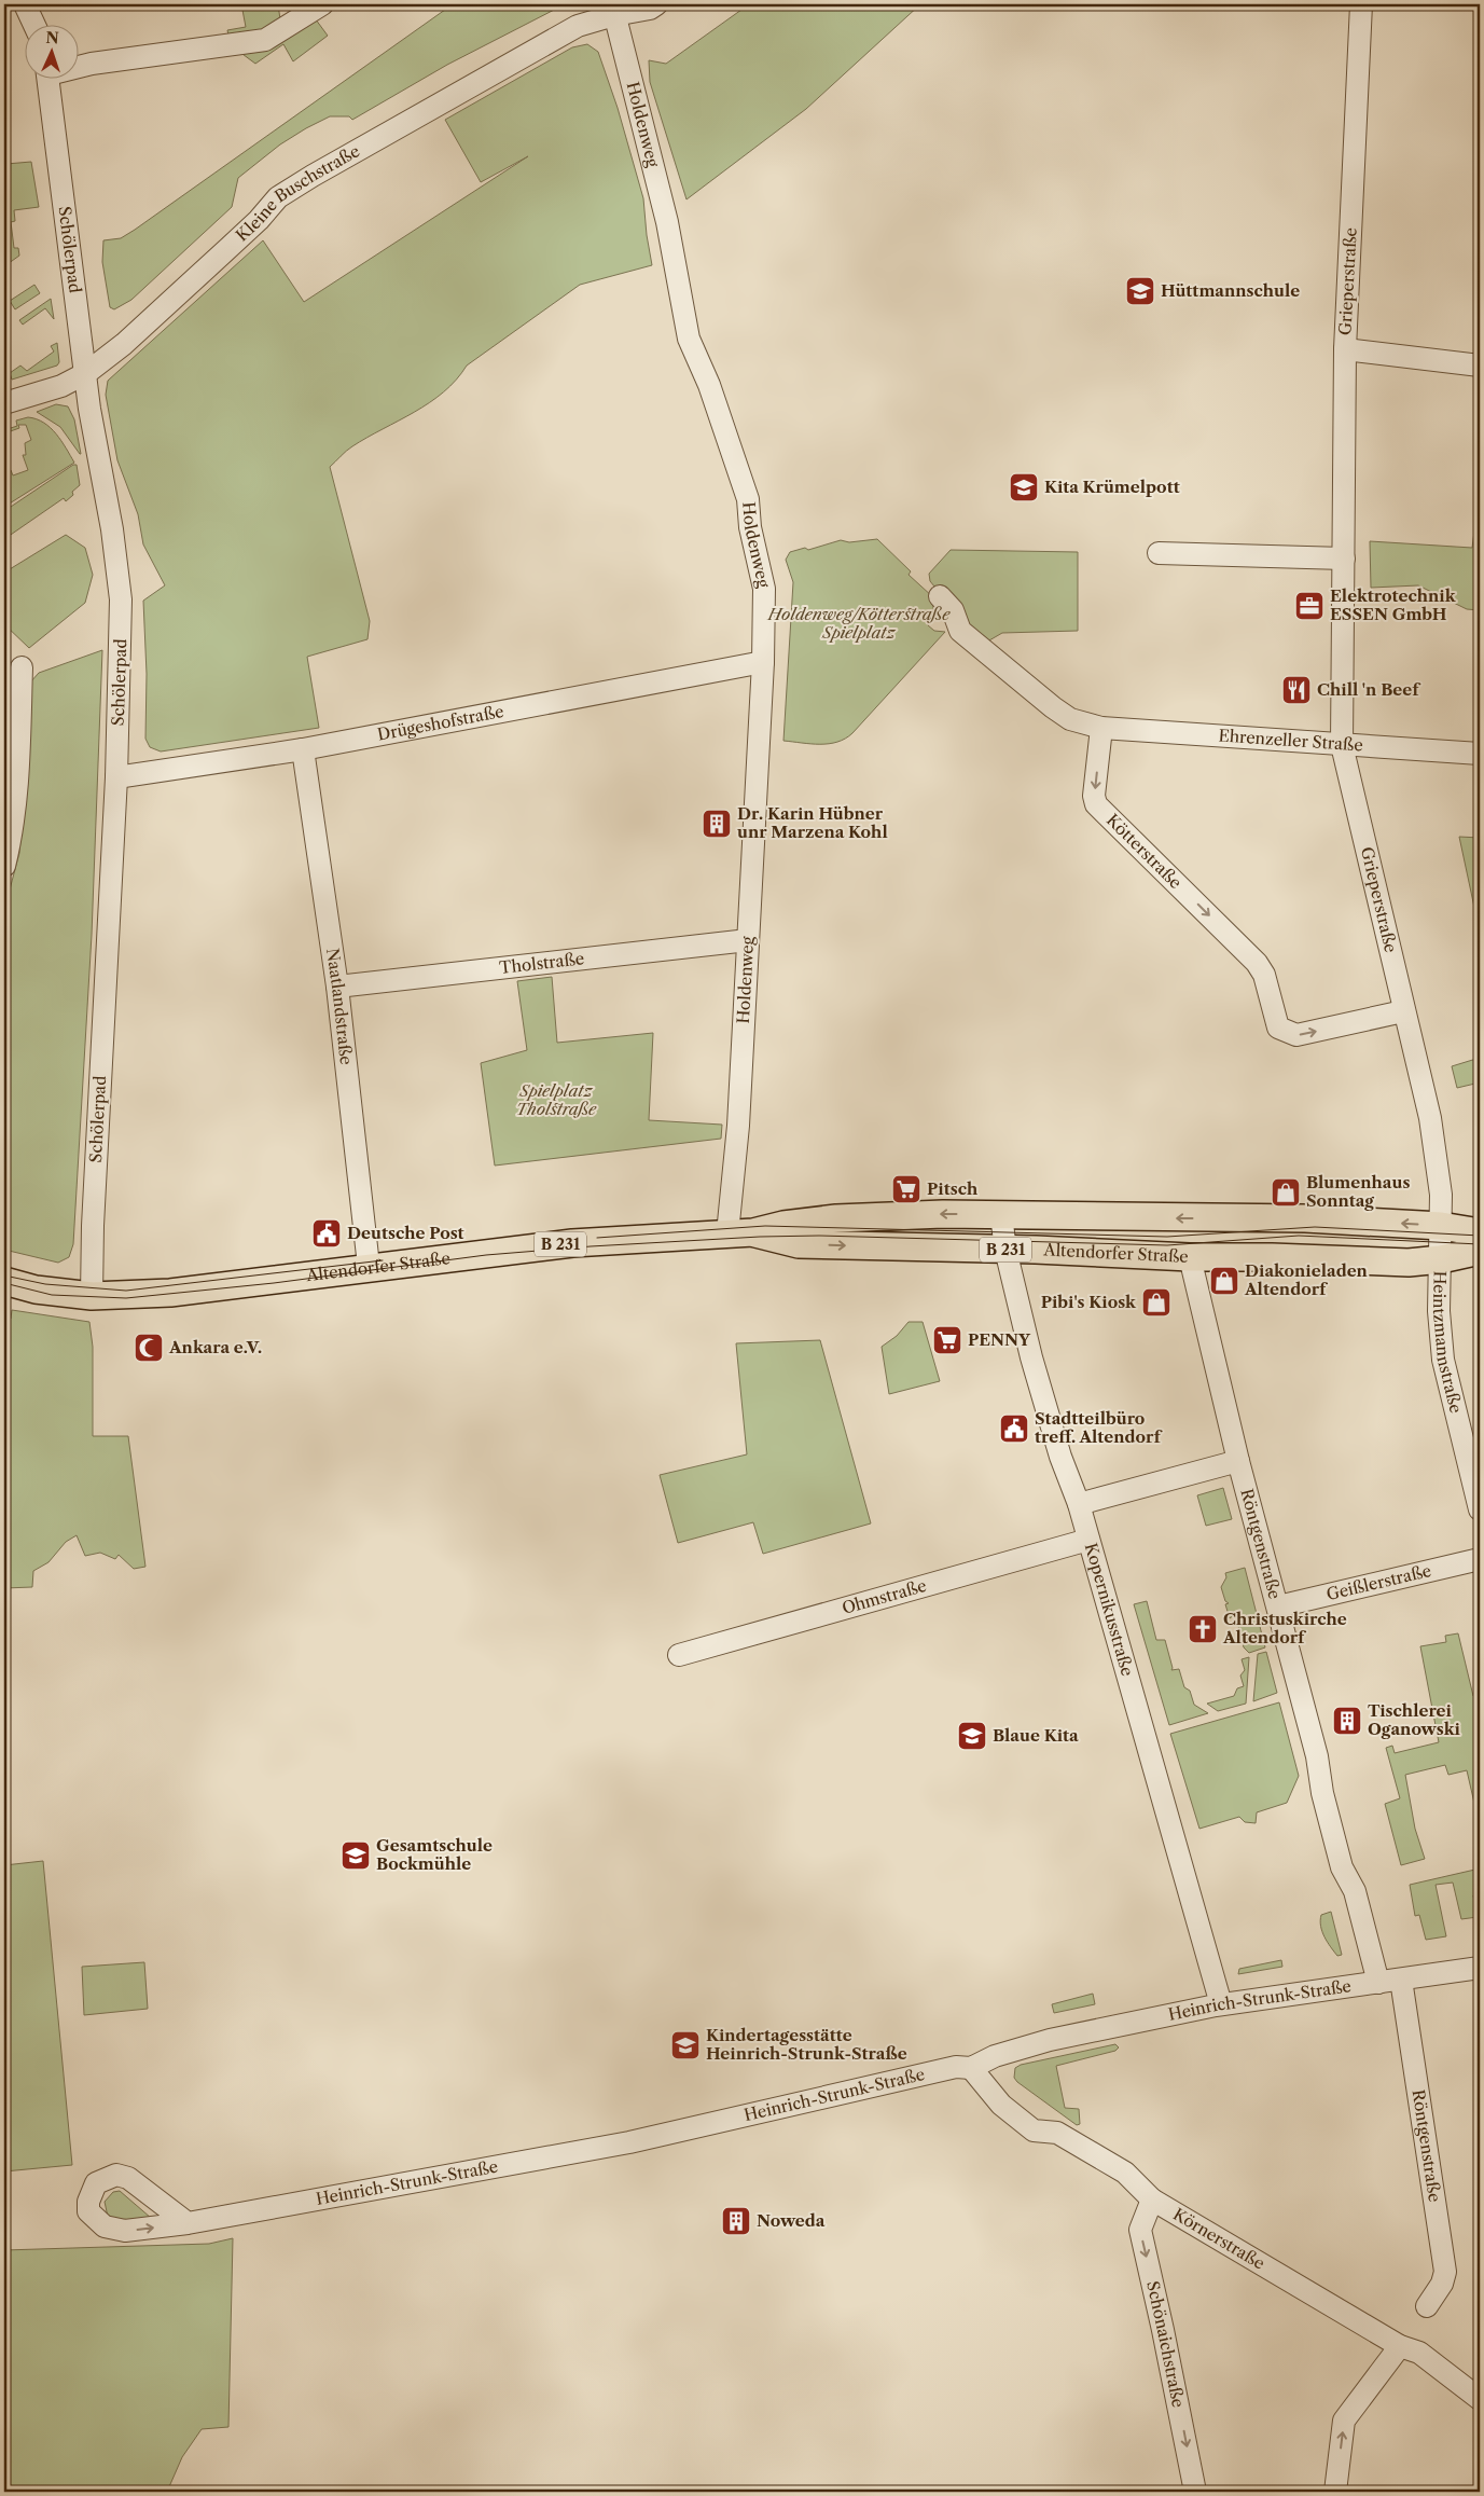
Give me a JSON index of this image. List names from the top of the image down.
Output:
{
  "streets": {
    "main road": ["B 231", "Altendorfer Straße"],
    "street": [
      "Holdenweg",
      "Kleine Buschstraße",
      "Schölerpad",
      "Grieperstraße",
      "Drügeshofstraße",
      "Ehrenzeller Straße",
      "Kötterstraße",
      "Tholstraße",
      "Naatlandstraße",
      "Heintzmannstraße",
      "Röntgenstraße",
      "Geißlerstraße",
      "Ohmstraße",
      "Kopernikusstraße",
      "Heinrich-Strunk-Straße",
      "Körnerstraße",
      "Schönaichstraße"
    ]
  },
  "crossings": [
    ["Holdenweg", "Kleine Buschstraße"],
    ["Holdenweg", "Drügeshofstraße"],
    ["Holdenweg", "Tholstraße"],
    ["Holdenweg", "Altendorfer Straße"],
    ["Kleine Buschstraße", "Schölerpad"],
    ["Schölerpad", "Drügeshofstraße"],
    ["Schölerpad", "Altendorfer Straße"],
    ["Grieperstraße", "Ehrenzeller Straße"],
    ["Grieperstraße", "Kötterstraße"],
    ["Grieperstraße", "Altendorfer Straße"],
    ["Grieperstraße", "Heintzmannstraße"],
    ["Drügeshofstraße", "Naatlandstraße"],
    ["Ehrenzeller Straße", "Kötterstraße"],
    ["Tholstraße", "Naatlandstraße"],
    ["Naatlandstraße", "Altendorfer Straße"],
    ["Altendorfer Straße", "Heintzmannstraße"],
    ["Altendorfer Straße", "Röntgenstraße"],
    ["Altendorfer Straße", "Kopernikusstraße"],
    ["Röntgenstraße", "Geißlerstraße"],
    ["Röntgenstraße", "Heinrich-Strunk-Straße"],
    ["Ohmstraße", "Kopernikusstraße"],
    ["Kopernikusstraße", "Heinrich-Strunk-Straße"],
    ["Heinrich-Strunk-Straße", "Körnerstraße"],
    ["Körnerstraße", "Schönaichstraße"]
  ],
  "one_way": ["Kötterstraße", "Schönaichstraße"],
  "parks": ["Holdenweg/Kötterstraße Spielplatz", "Spielplatz Tholstraße"],
  "places": {
    "school or university": [
      "Hüttmannschule",
      "Kita Krümelpott",
      "Blaue Kita",
      "Gesamtschule Bockmühle",
      "Kindertagesstätte Heinrich-Strunk-Straße"
    ],
    "office": ["Elektrotechnik ESSEN GmbH"],
    "restaurant": ["Chill 'n Beef"],
    "building": ["Dr. Karin Hübner unr Marzena Kohl", "Tischlerei Oganowski", "Noweda"],
    "supermarket": ["Pitsch", "PENNY"],
    "shop": ["Blumenhaus Sonntag", "Diakonieladen Altendorf", "Pibi's Kiosk"],
    "public building": ["Deutsche Post", "Stadtteilbüro treff. Altendorf"],
    "mosque": ["Ankara e.V."],
    "church": ["Christuskirche Altendorf"]
  },
  "north": "top"
}
